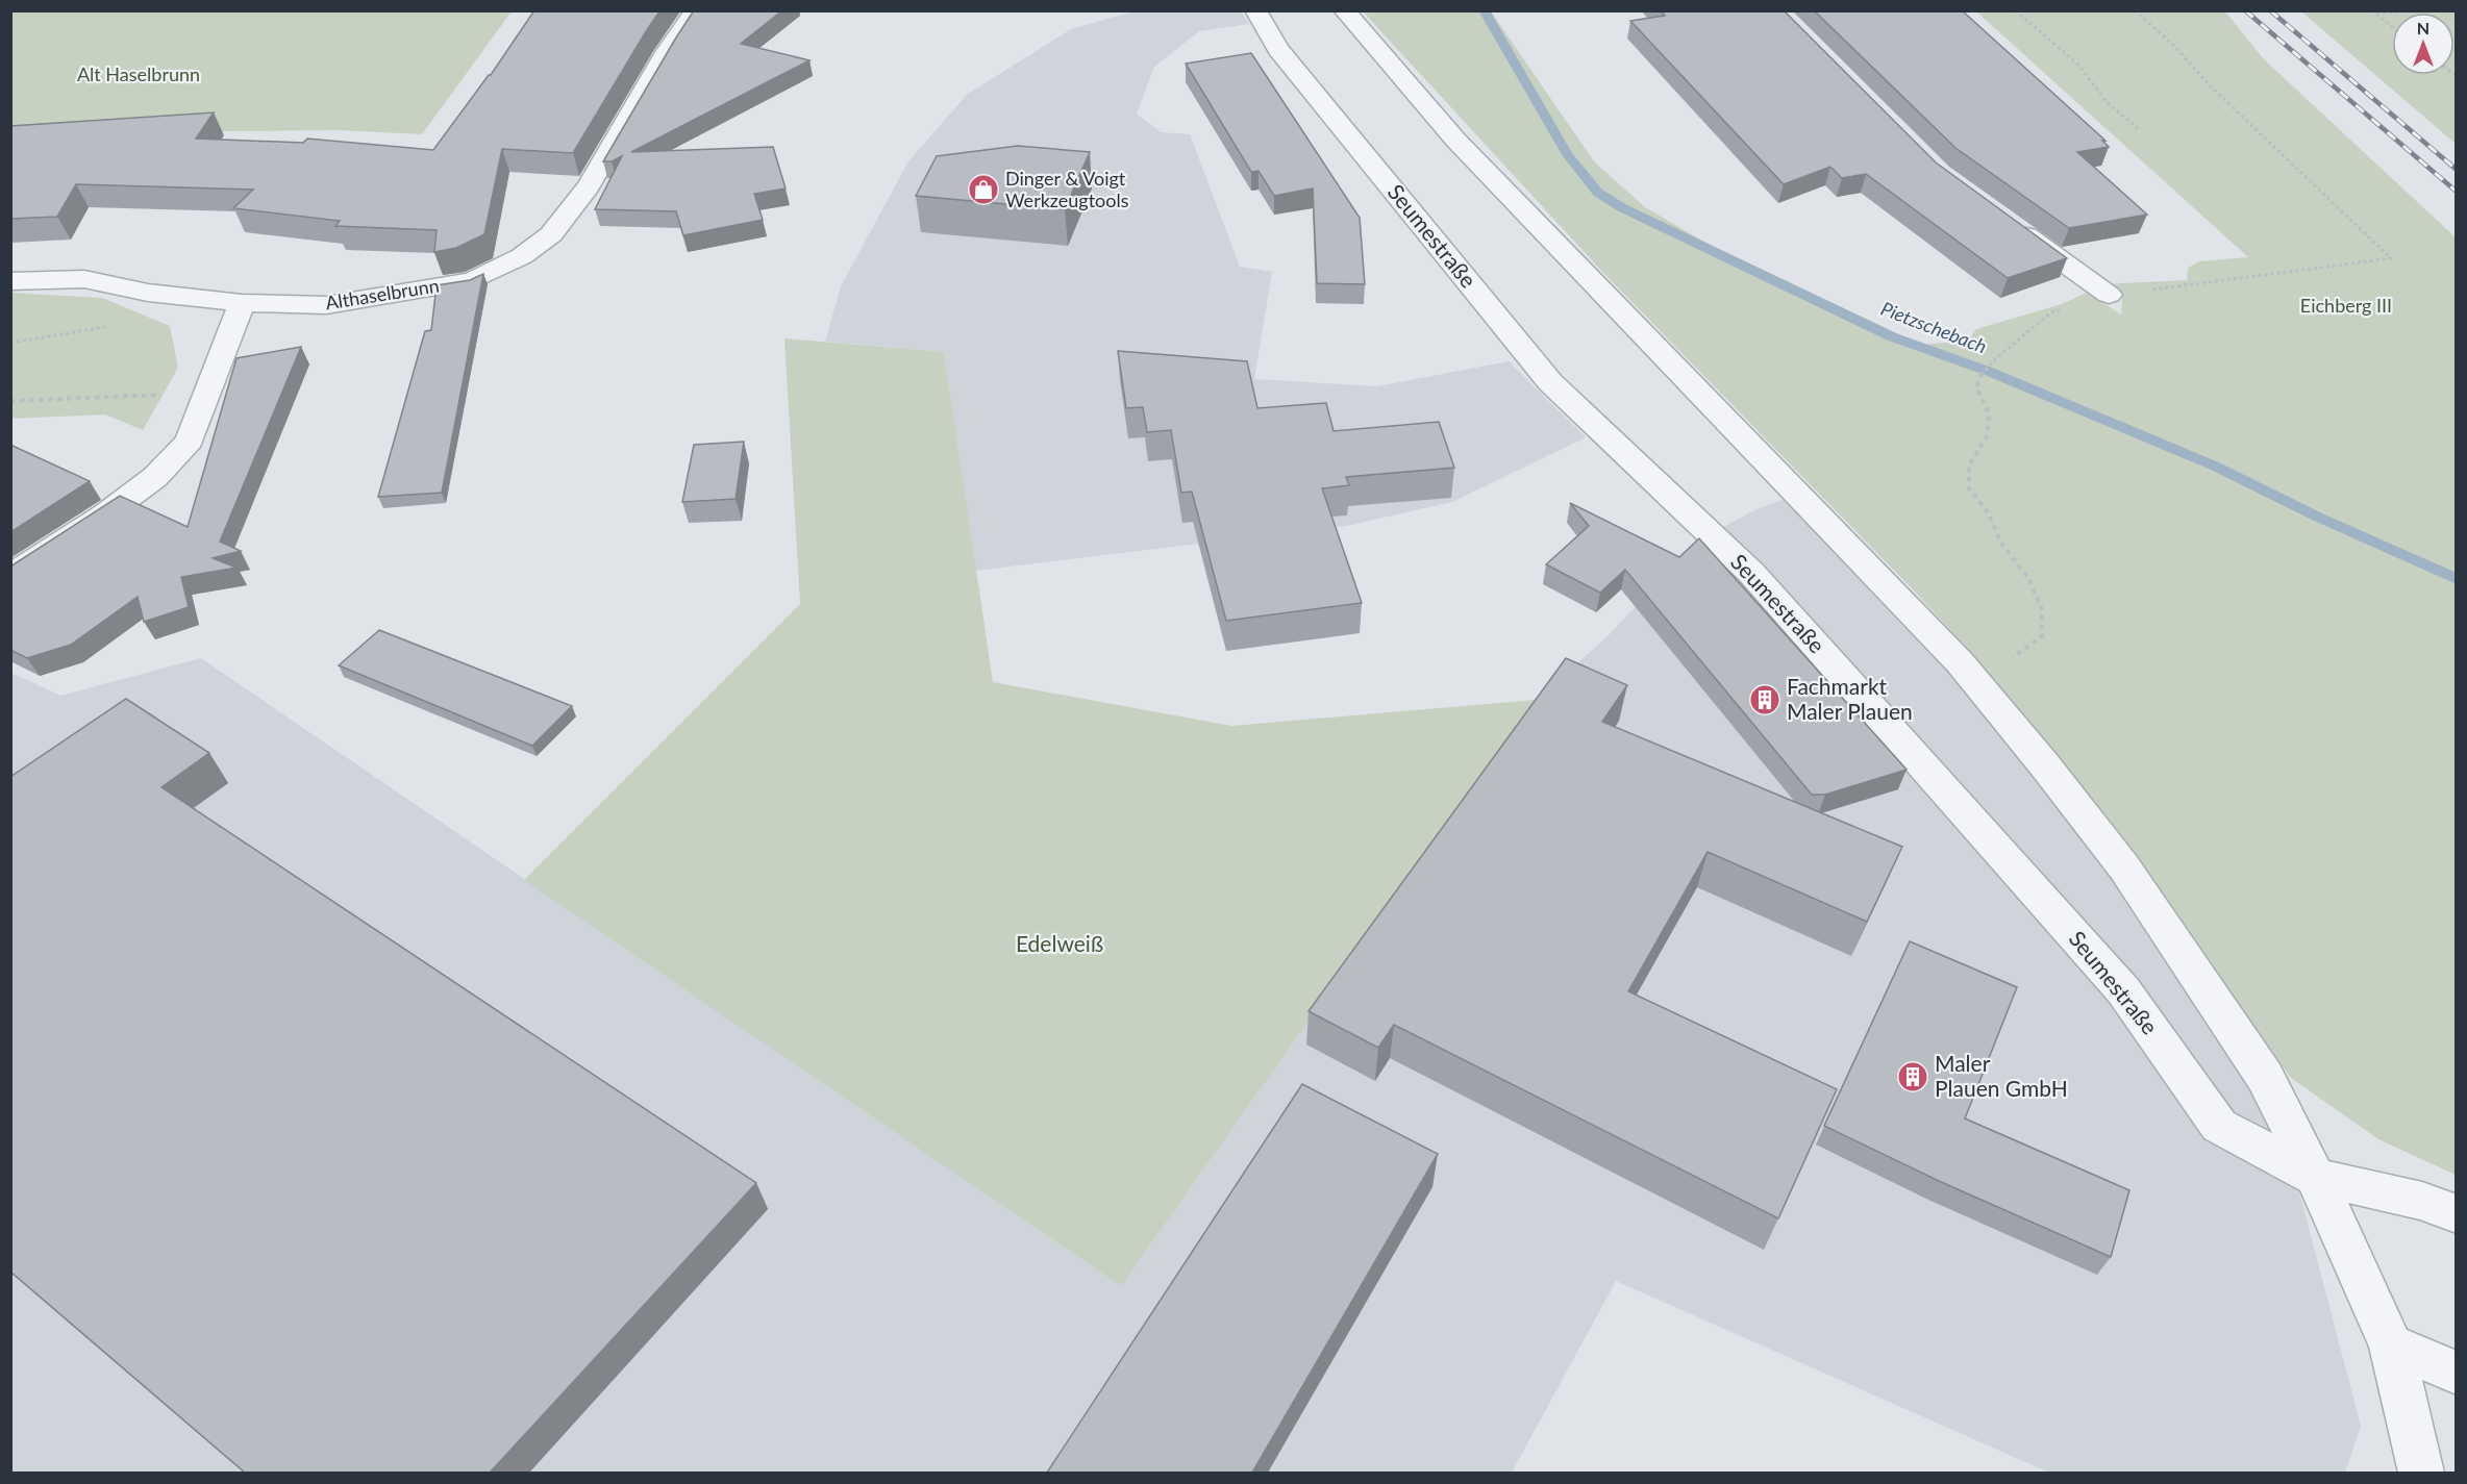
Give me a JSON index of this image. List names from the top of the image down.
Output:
{
  "streets": {
    "street": ["Seumestraße", "Althaselbrunn"]
  },
  "water": ["Pietzschebach"],
  "parks": ["Alt Haselbrunn", "Eichberg III", "Edelweiß"],
  "places": {
    "shop": ["Dinger & Voigt Werkzeugtools"],
    "building": ["Fachmarkt Maler Plauen", "Maler Plauen GmbH"]
  },
  "north": "top"
}
